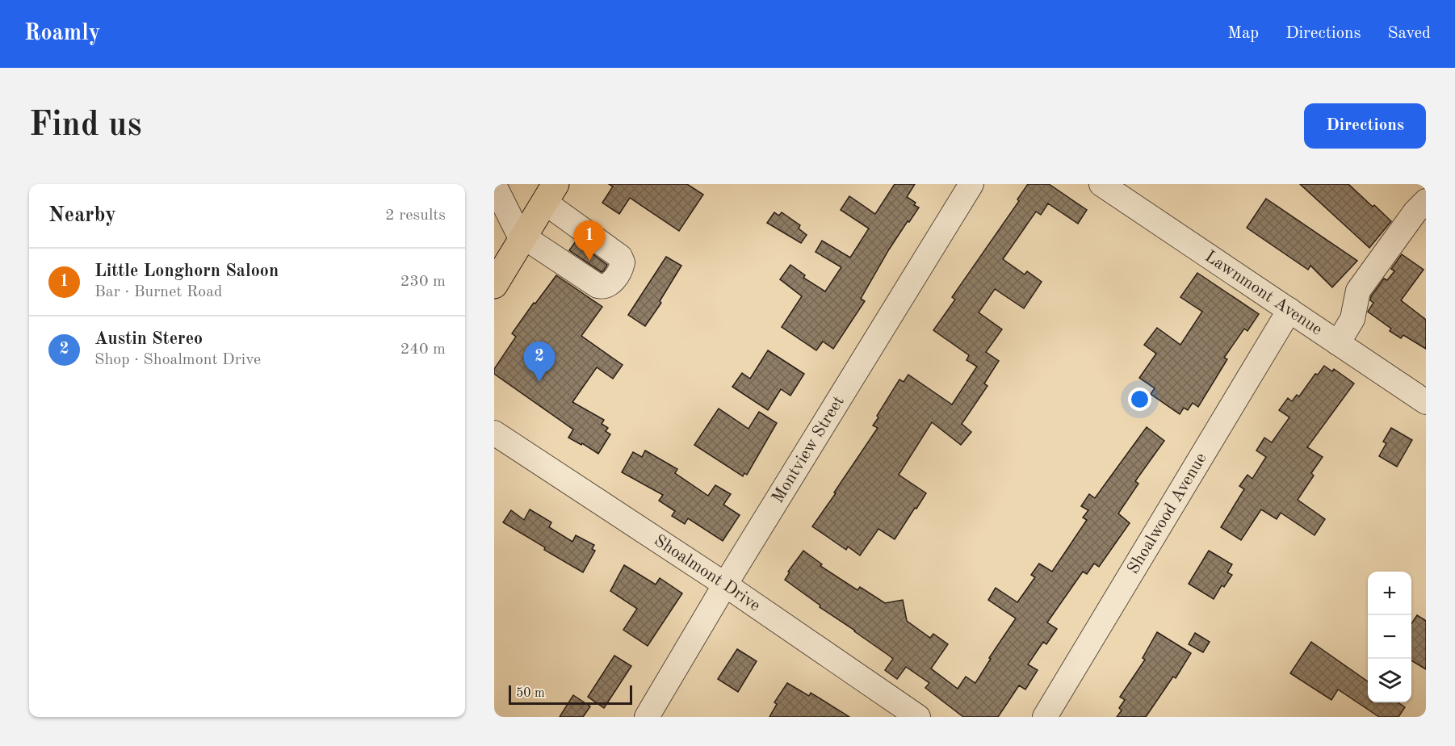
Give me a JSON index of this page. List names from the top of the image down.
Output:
{
  "streets": {
    "street": [
      "Lawnmont Avenue",
      "Montview Street",
      "Shoalwood Avenue",
      "Shoalmont Drive"
    ]
  },
  "crossings": [
    ["Lawnmont Avenue", "Shoalwood Avenue"],
    ["Montview Street", "Shoalmont Drive"]
  ],
  "scale_bar": "50 m",
  "page": {
    "header": "Roamly",
    "nav": ["Map", "Directions", "Saved"],
    "buttons": "Directions",
    "title": "Find us",
    "heading": ["Nearby", "2 results"],
    "pins": ["1", "2"],
    "list": [
      {
        "mark": "1",
        "name": "Little Longhorn Saloon",
        "note": "Bar · Burnet Road",
        "value": "230 m"
      },
      {
        "mark": "2",
        "name": "Austin Stereo",
        "note": "Shop · Shoalmont Drive",
        "value": "240 m"
      }
    ],
    "map_buttons": ["+", "−"],
    "scale": "50 m"
  }
}
